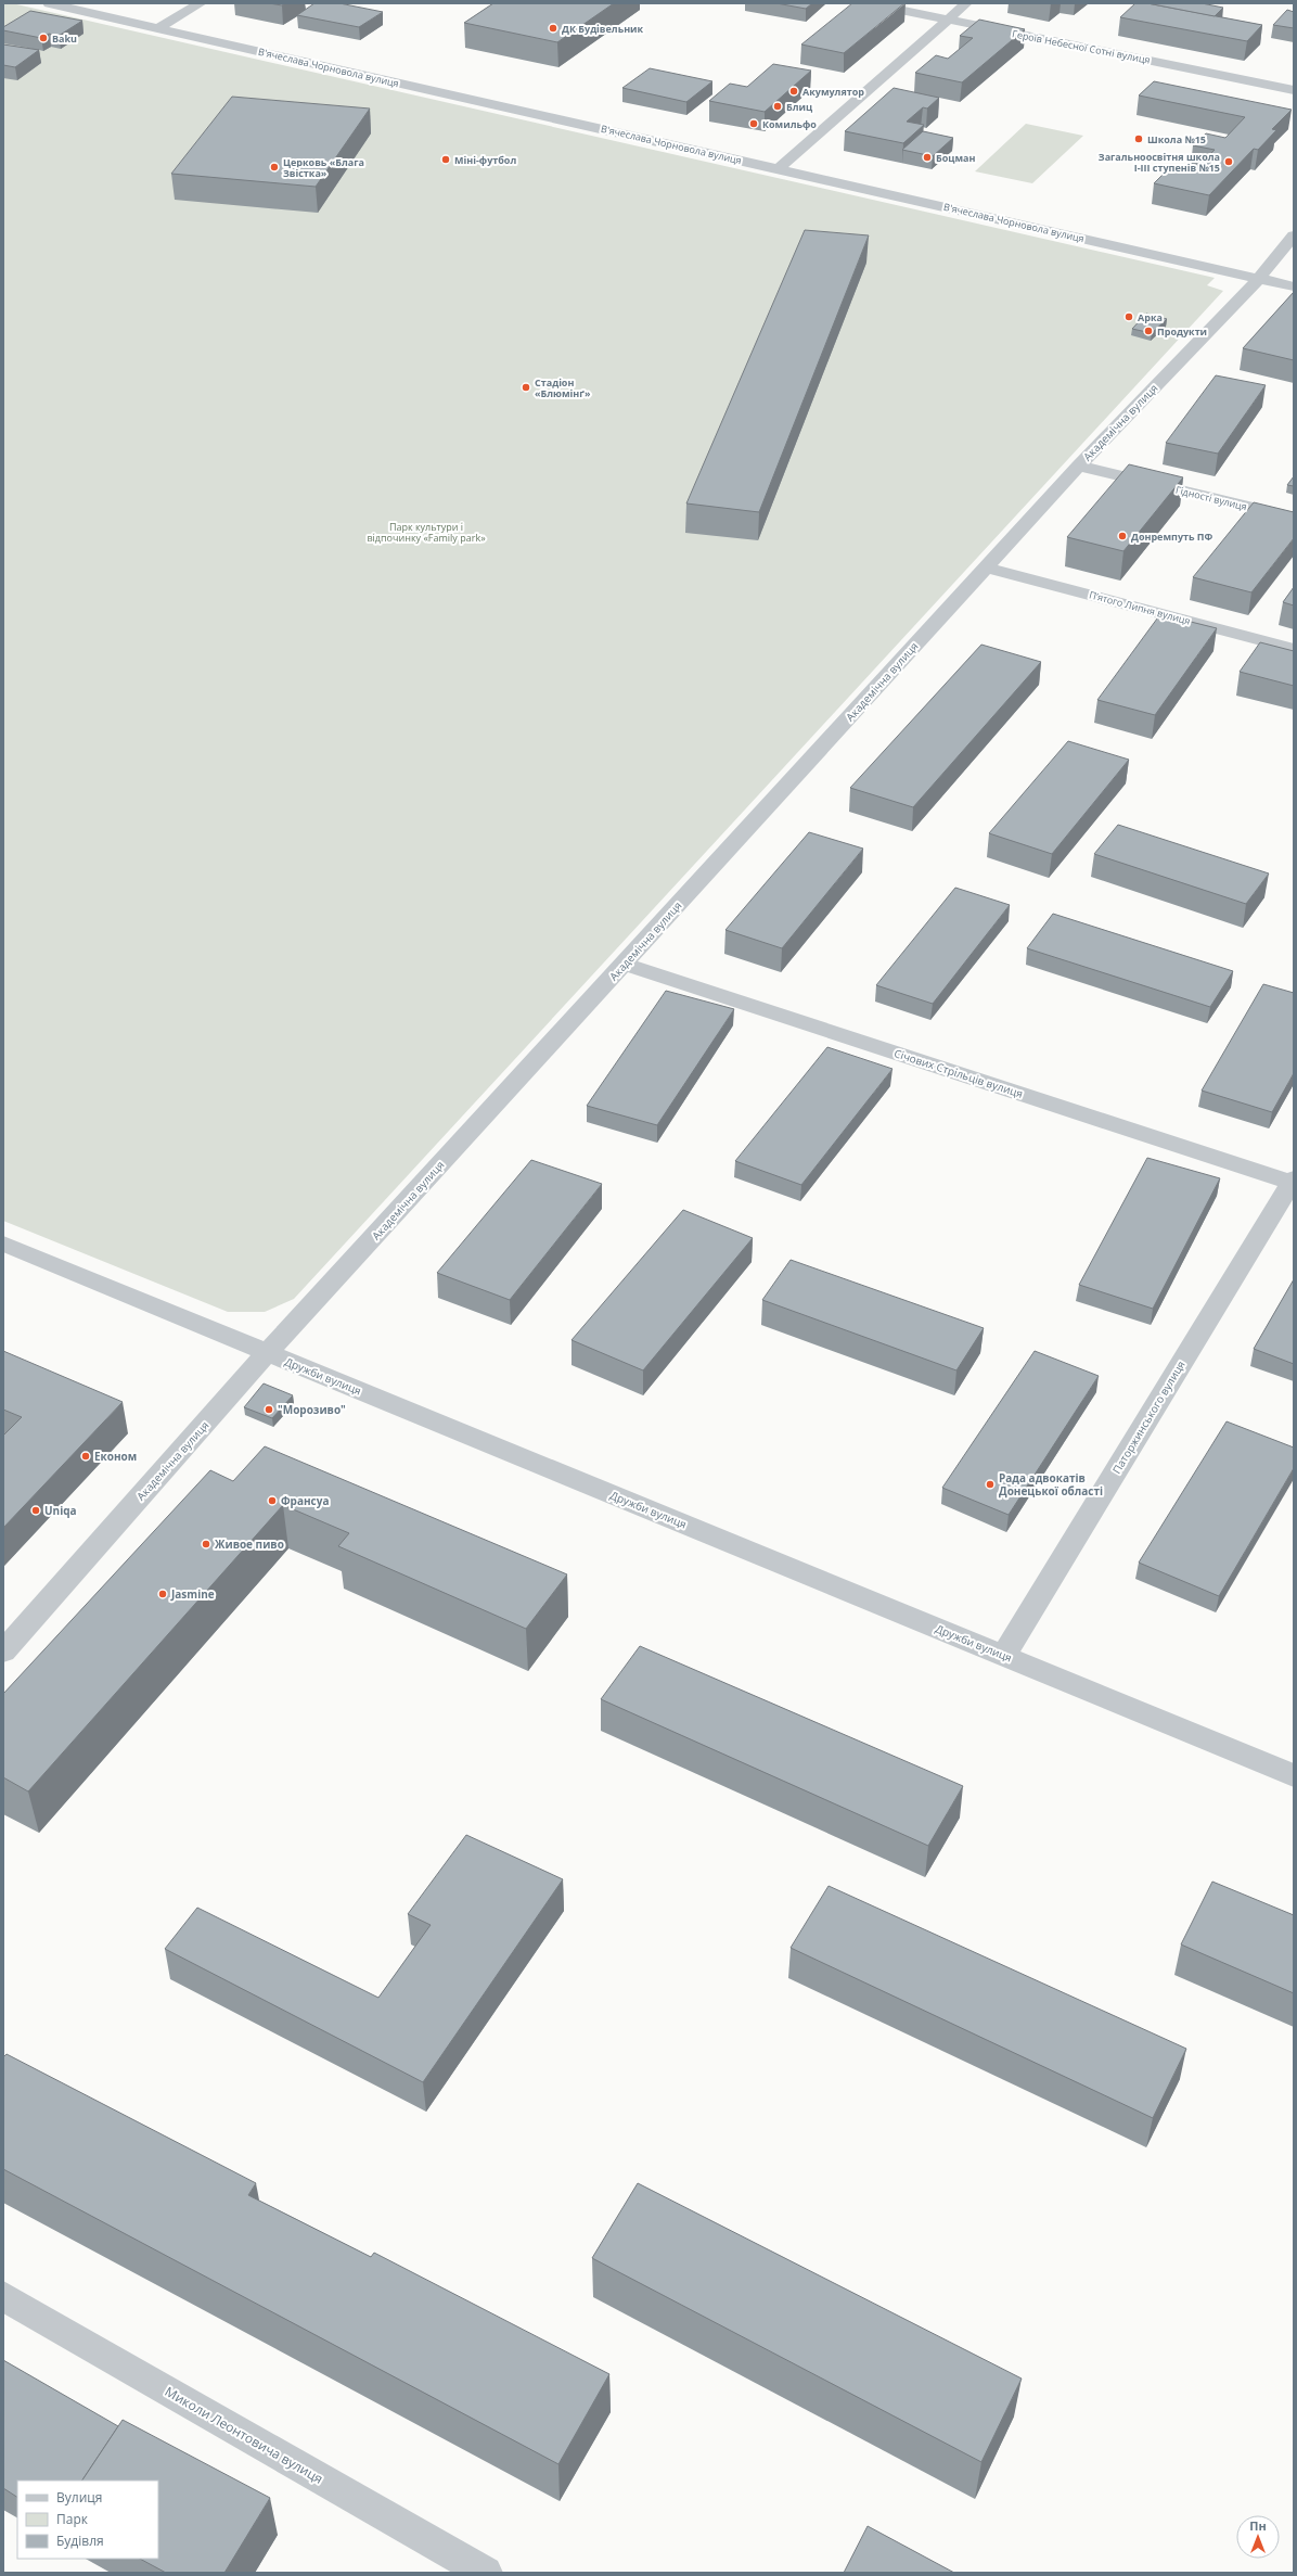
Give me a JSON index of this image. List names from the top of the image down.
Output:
{
  "streets": {
    "street": [
      "Героїв Небесної Сотні вулиця",
      "В'ячеслава Чорновола вулиця",
      "Академічна вулиця",
      "Гідності вулиця",
      "П’ятого Липня вулиця",
      "Січових Стрільців вулиця",
      "Дружби вулиця",
      "Паторжинського вулиця",
      "Миколи Леонтовича вулиця"
    ]
  },
  "crossings": [
    ["В'ячеслава Чорновола вулиця", "Академічна вулиця"],
    ["Академічна вулиця", "Гідності вулиця"],
    ["Академічна вулиця", "П’ятого Липня вулиця"],
    ["Академічна вулиця", "Січових Стрільців вулиця"],
    ["Академічна вулиця", "Дружби вулиця"],
    ["Січових Стрільців вулиця", "Паторжинського вулиця"],
    ["Дружби вулиця", "Паторжинського вулиця"]
  ],
  "parks": ["Парк культури і відпочинку «Family park»"],
  "places": [
    "ДК Будівельник",
    "Baku",
    "Акумулятор",
    "Блиц",
    "Комильфо",
    "Школа №15",
    "Боцман",
    "Міні-футбол",
    "Загальноосвітня школа І-ІІІ ступенів №15",
    "Церковь «Блага Звістка»",
    "Арка",
    "Продукти",
    "Стадіон «Блюмінґ»",
    "Донремпуть ПФ",
    "\"Морозиво\"",
    "Економ",
    "Рада адвокатів Донецької області",
    "Франсуа",
    "Uniqa",
    "Живое пиво",
    "Jasmine"
  ],
  "legend": ["Вулиця", "Парк", "Будівля"],
  "north": "top"
}
